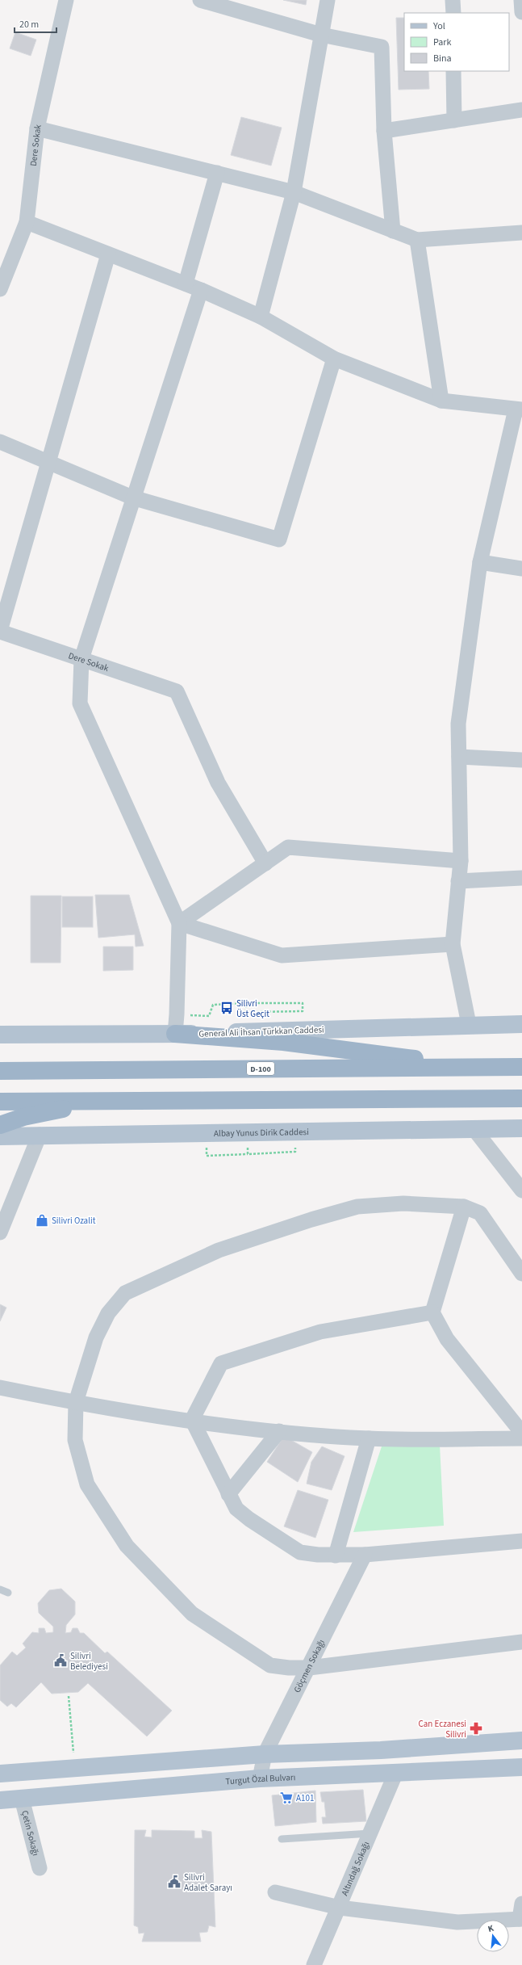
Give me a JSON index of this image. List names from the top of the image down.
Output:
{
  "streets": {
    "highway": ["D-100"],
    "main road": ["General Ali İhsan Türkkan Caddesi", "Albay Yunus Dirik Caddesi", "Turgut Özal Bulvarı"],
    "street": [
      "Dere Sokak",
      "Göçmen Sokağı",
      "Çetin Sokağı",
      "Altındağ Sokağı"
    ]
  },
  "crossings": [
    ["Göçmen Sokağı", "Turgut Özal Bulvarı"],
    ["Turgut Özal Bulvarı", "Çetin Sokağı"],
    ["Turgut Özal Bulvarı", "Altındağ Sokağı"]
  ],
  "places": {
    "bus stop": ["Silivri Üst Geçit"],
    "shop": ["Silivri Ozalit"],
    "public building": ["Silivri Belediyesi", "Silivri Adalet Sarayı"],
    "pharmacy": ["Can Eczanesi Silivri"],
    "supermarket": ["A101"]
  },
  "legend": ["Yol", "Park", "Bina"],
  "scale_bar": "20 m",
  "north": "top"
}
